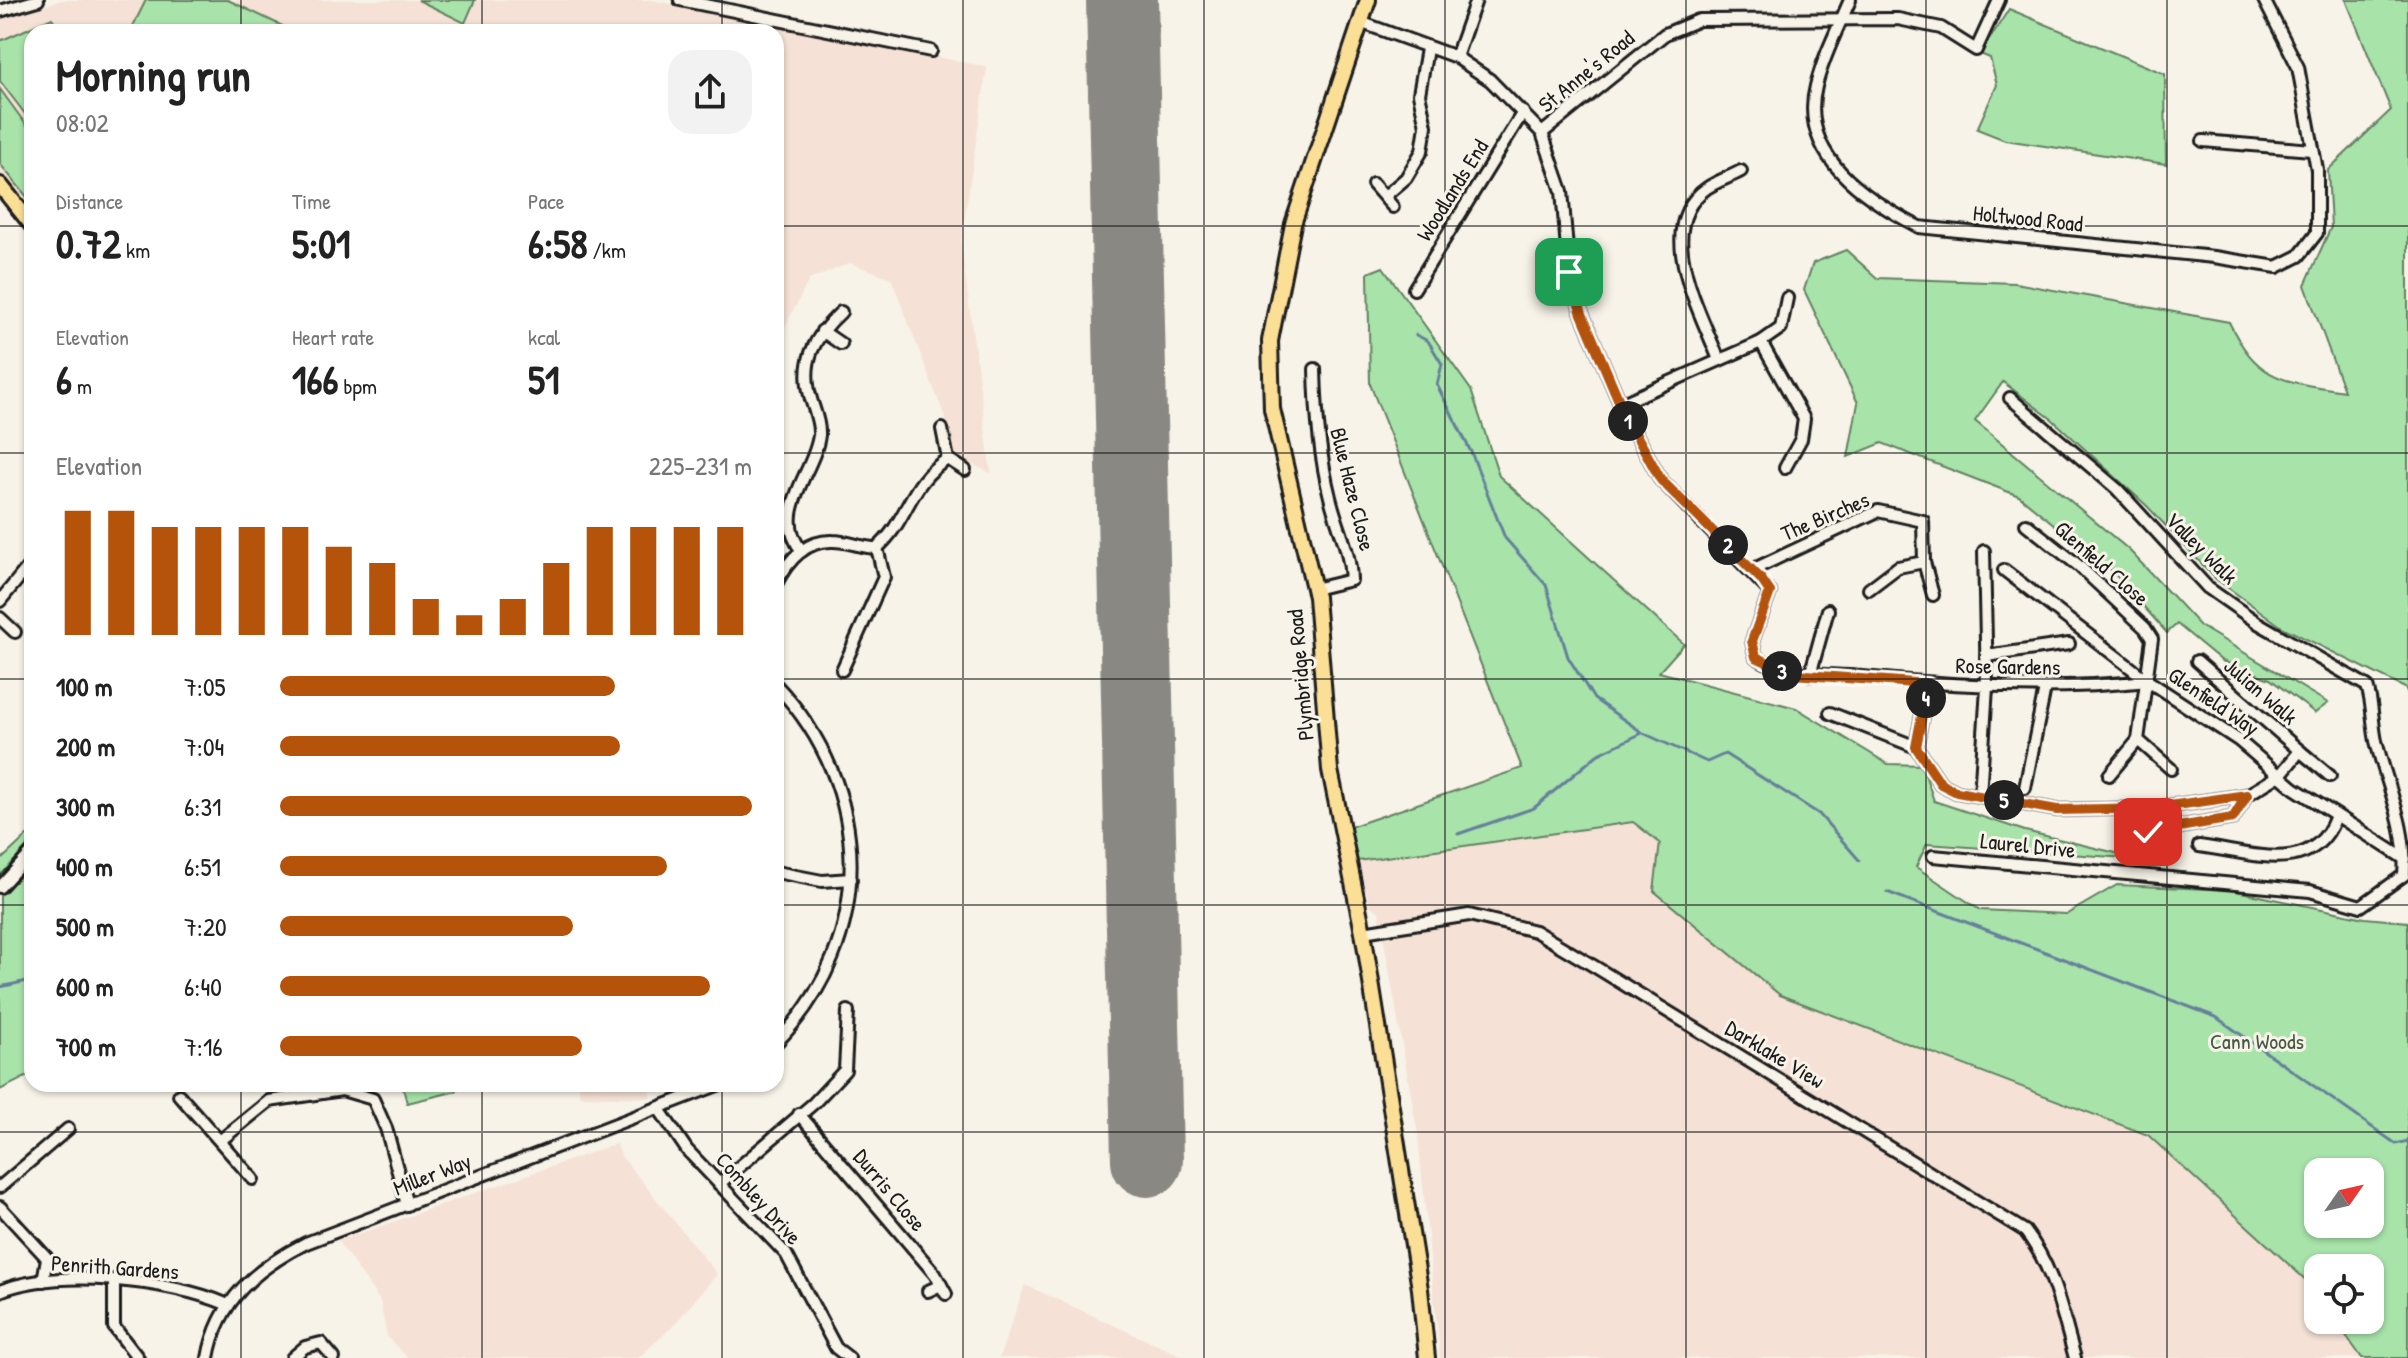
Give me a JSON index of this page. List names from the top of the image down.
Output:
{
  "streets": {
    "main road": ["Plymbridge Road"],
    "street": [
      "St Anne's Road",
      "Woodlands End",
      "Holtwood Road",
      "Blue Haze Close",
      "The Birches",
      "Valley Walk",
      "Glenfield Close",
      "Rose Gardens",
      "Julian Walk",
      "Glenfield Way",
      "Laurel Drive",
      "Darklake View",
      "Miller Way",
      "Durris Close",
      "Combley Drive",
      "Penrith Gardens"
    ]
  },
  "crossings": [
    ["St Anne's Road", "Holtwood Road"],
    ["Blue Haze Close", "Plymbridge Road"],
    ["The Birches", "Rose Gardens"],
    ["Valley Walk", "Glenfield Way"],
    ["Valley Walk", "Laurel Drive"],
    ["Glenfield Close", "Rose Gardens"],
    ["Glenfield Close", "Glenfield Way"],
    ["Rose Gardens", "Glenfield Way"],
    ["Plymbridge Road", "Darklake View"],
    ["Julian Walk", "Glenfield Way"],
    ["Glenfield Way", "Laurel Drive"],
    ["Miller Way", "Combley Drive"],
    ["Miller Way", "Penrith Gardens"]
  ],
  "parks": ["Cann Woods"],
  "north": "top right",
  "page": {
    "heading": ["Morning run", "08:02"],
    "stats": [
      ["Distance", "0.72 km"],
      ["Time", "5:01"],
      ["Pace", "6:58 /km"],
      ["Elevation", "6 m"],
      ["Heart rate", "166 bpm"],
      ["kcal", "51"]
    ],
    "pins": [
      "1",
      "2",
      "3",
      "4",
      "5"
    ],
    "chart": ["Elevation", "225–231 m"],
    "list": [
      {
        "name": "100 m",
        "note": "7:05"
      },
      {
        "name": "200 m",
        "note": "7:04"
      },
      {
        "name": "300 m",
        "note": "6:31"
      },
      {
        "name": "400 m",
        "note": "6:51"
      },
      {
        "name": "500 m",
        "note": "7:20"
      },
      {
        "name": "600 m",
        "note": "6:40"
      },
      {
        "name": "700 m",
        "note": "7:16"
      }
    ]
  }
}
